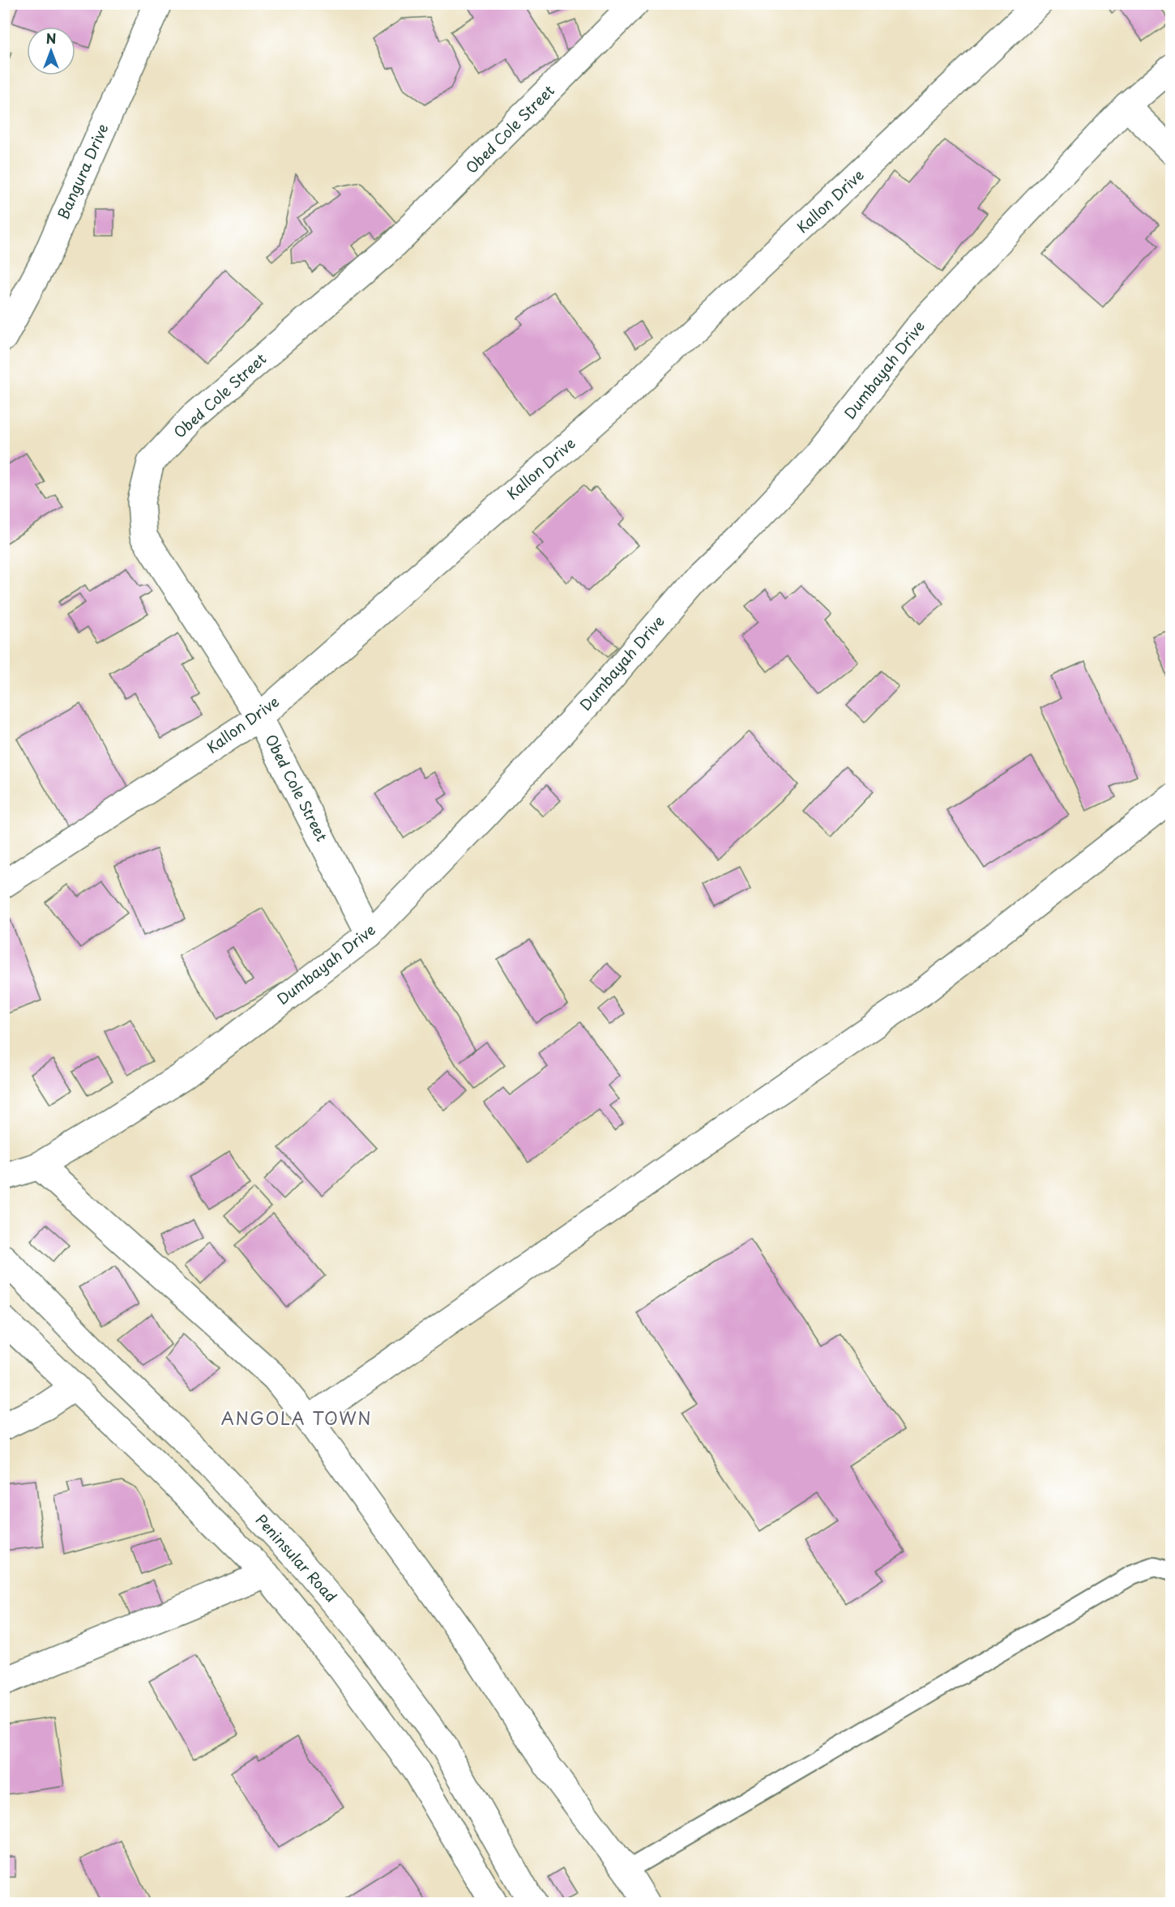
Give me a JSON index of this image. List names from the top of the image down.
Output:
{
  "streets": {
    "street": [
      "Obed Cole Street",
      "Bangura Drive",
      "Kallon Drive",
      "Dumbayah Drive",
      "Peninsular Road"
    ]
  },
  "crossings": [
    ["Obed Cole Street", "Kallon Drive"],
    ["Obed Cole Street", "Dumbayah Drive"]
  ],
  "districts": ["ANGOLA TOWN"],
  "north": "top"
}
